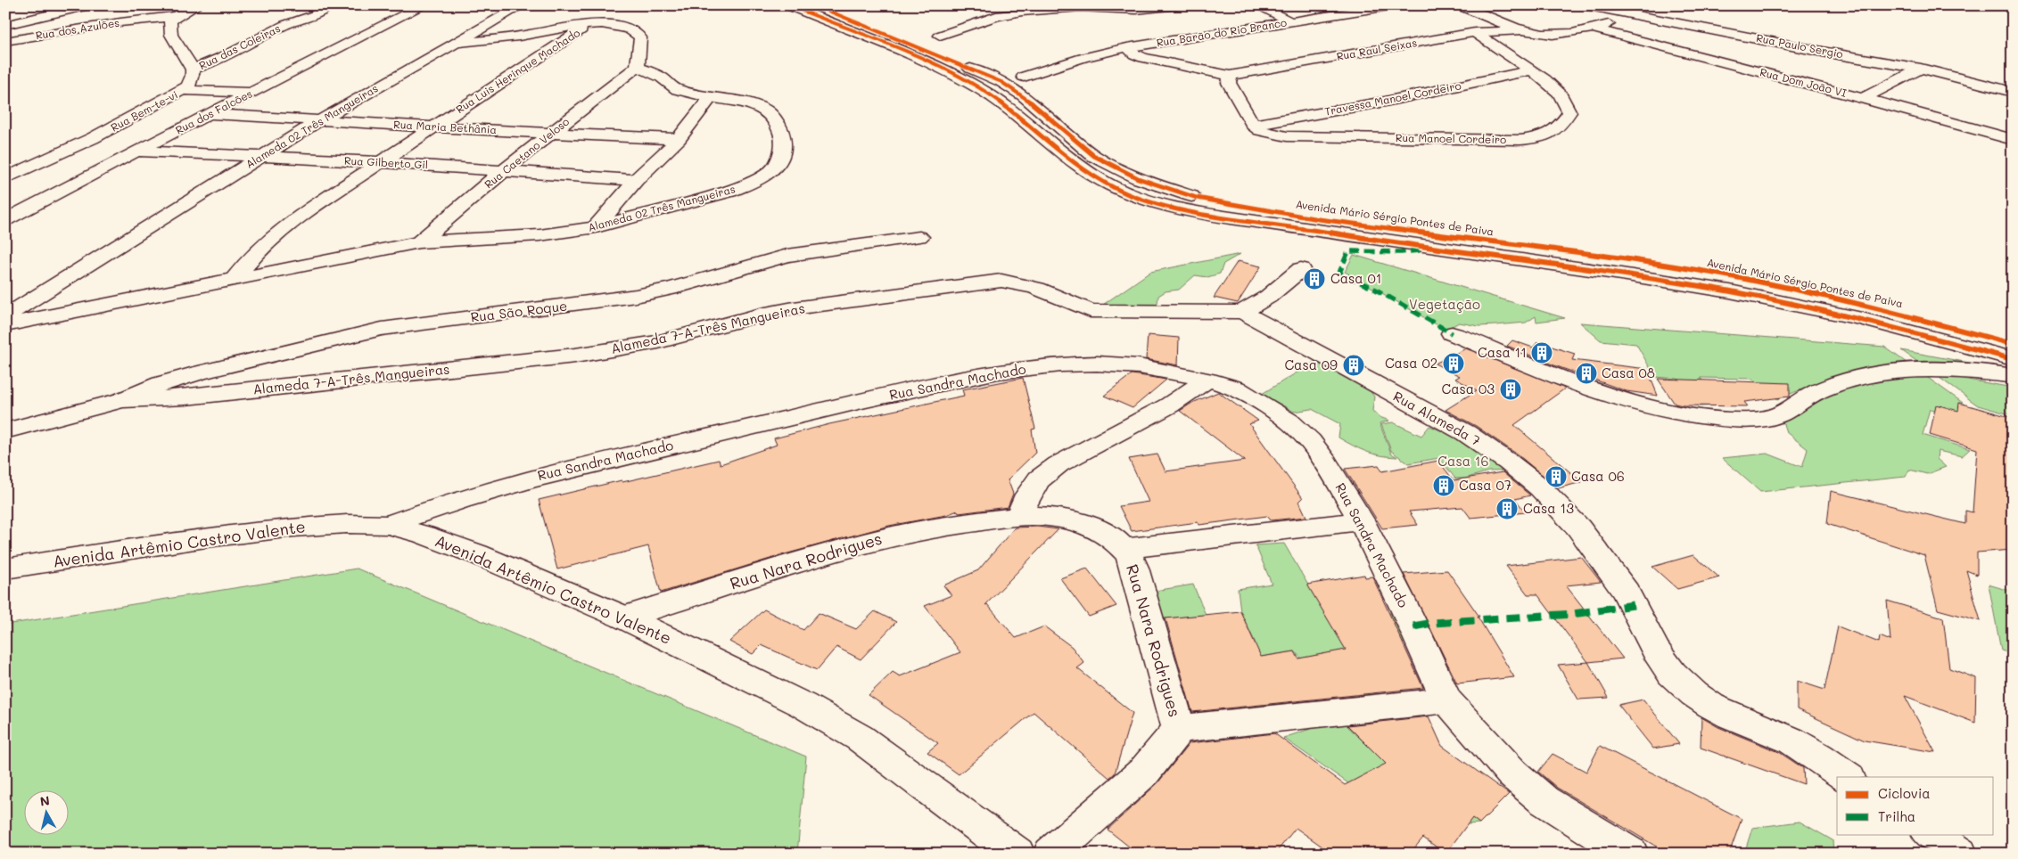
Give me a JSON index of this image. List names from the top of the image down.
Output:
{
  "streets": {
    "street": [
      "Rua dos Azulões",
      "Rua Barão do Rio Branco",
      "Rua Paulo Sergio",
      "Rua das Coleiras",
      "Rua Raul Seixas",
      "Rua Luis Herinque Machado",
      "Rua Dom João VI",
      "Travessa Manoel Cordeiro",
      "Rua Bem-te-vi",
      "Rua dos Falcões",
      "Alameda 02 Três Mangueiras",
      "Rua Maria Bethânia",
      "Rua Manoel Cordeiro",
      "Rua Caetano Veloso",
      "Rua Gilberto Gil",
      "Avenida Mário Sérgio Pontes de Paiva",
      "Rua São Roque",
      "Alameda 7-A-Três Mangueiras",
      "Rua Sandra Machado",
      "Rua Alameda 7",
      "Avenida Artêmio Castro Valente",
      "Rua Nara Rodrigues"
    ]
  },
  "crossings": [
    ["Rua Barão do Rio Branco", "Rua Raul Seixas"],
    ["Rua das Coleiras", "Rua Bem-te-vi"],
    ["Rua Raul Seixas", "Rua Manoel Cordeiro"],
    ["Rua Luis Herinque Machado", "Alameda 02 Três Mangueiras"],
    ["Rua Luis Herinque Machado", "Rua Maria Bethânia"],
    ["Rua Luis Herinque Machado", "Rua Gilberto Gil"],
    ["Travessa Manoel Cordeiro", "Rua Manoel Cordeiro"],
    ["Rua dos Falcões", "Rua Maria Bethânia"],
    ["Rua dos Falcões", "Rua Gilberto Gil"],
    ["Alameda 02 Três Mangueiras", "Rua Maria Bethânia"],
    ["Alameda 02 Três Mangueiras", "Rua Caetano Veloso"],
    ["Alameda 02 Três Mangueiras", "Rua Gilberto Gil"],
    ["Rua Maria Bethânia", "Rua Caetano Veloso"],
    ["Rua Caetano Veloso", "Rua Gilberto Gil"],
    ["Rua São Roque", "Alameda 7-A-Três Mangueiras"],
    ["Alameda 7-A-Três Mangueiras", "Rua Alameda 7"],
    ["Rua Sandra Machado", "Avenida Artêmio Castro Valente"],
    ["Avenida Artêmio Castro Valente", "Rua Nara Rodrigues"]
  ],
  "parks": ["Vegetação", "Casa 16"],
  "places": {
    "building": [
      "Casa 01",
      "Casa 11",
      "Casa 02",
      "Casa 09",
      "Casa 08",
      "Casa 03",
      "Casa 06",
      "Casa 07",
      "Casa 13"
    ]
  },
  "legend": ["Ciclovia", "Trilha"],
  "north": "top"
}
